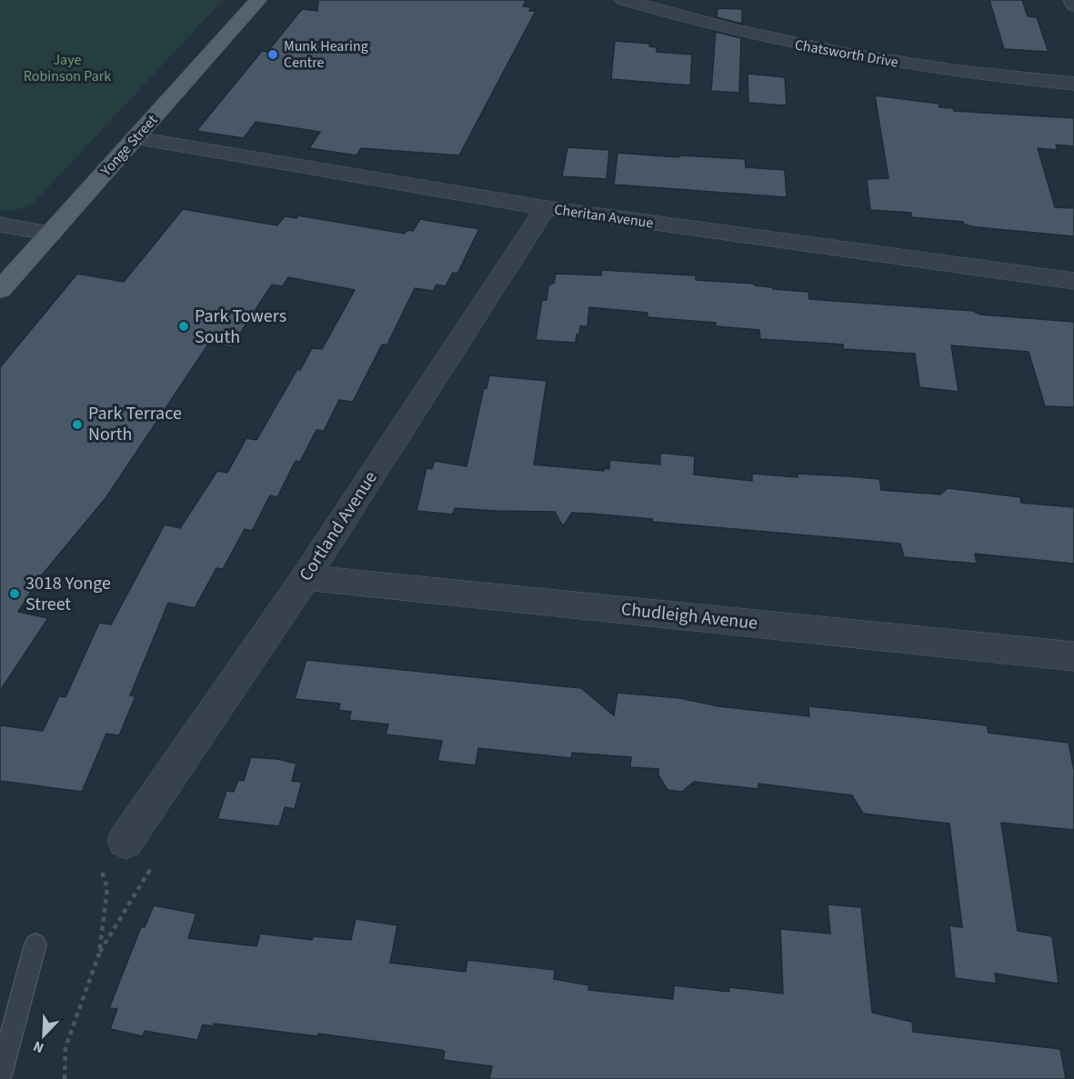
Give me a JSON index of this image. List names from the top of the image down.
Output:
{
  "streets": {
    "main road": ["Yonge Street"],
    "street": [
      "Chatsworth Drive",
      "Cheritan Avenue",
      "Cortland Avenue",
      "Chudleigh Avenue"
    ]
  },
  "crossings": [
    ["Yonge Street", "Cheritan Avenue"],
    ["Cheritan Avenue", "Cortland Avenue"],
    ["Cortland Avenue", "Chudleigh Avenue"]
  ],
  "parks": ["Jaye Robinson Park"],
  "places": [
    "Munk Hearing Centre",
    "Park Towers South",
    "Park Terrace North",
    "3018 Yonge Street"
  ],
  "north": "bottom left"
}
